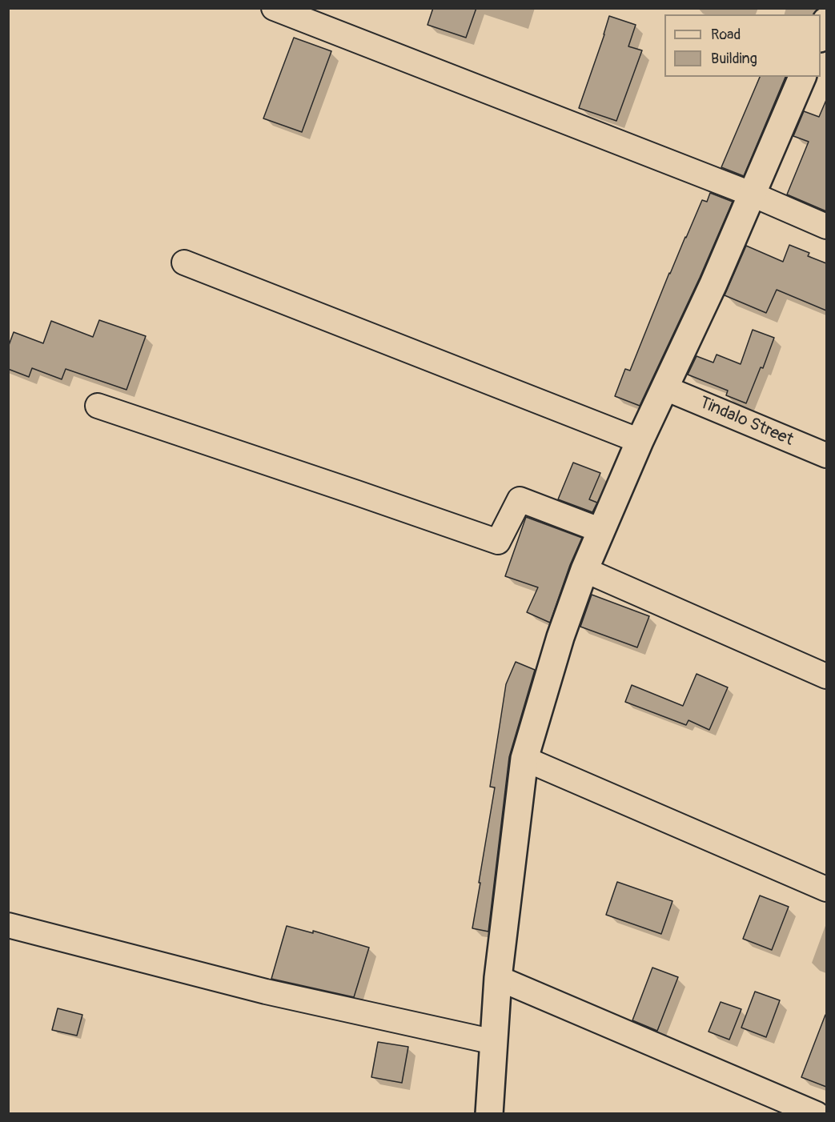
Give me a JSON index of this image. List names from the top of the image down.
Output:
{
  "streets": {
    "street": ["Tindalo Street"]
  },
  "legend": ["Road", "Building"]
}
